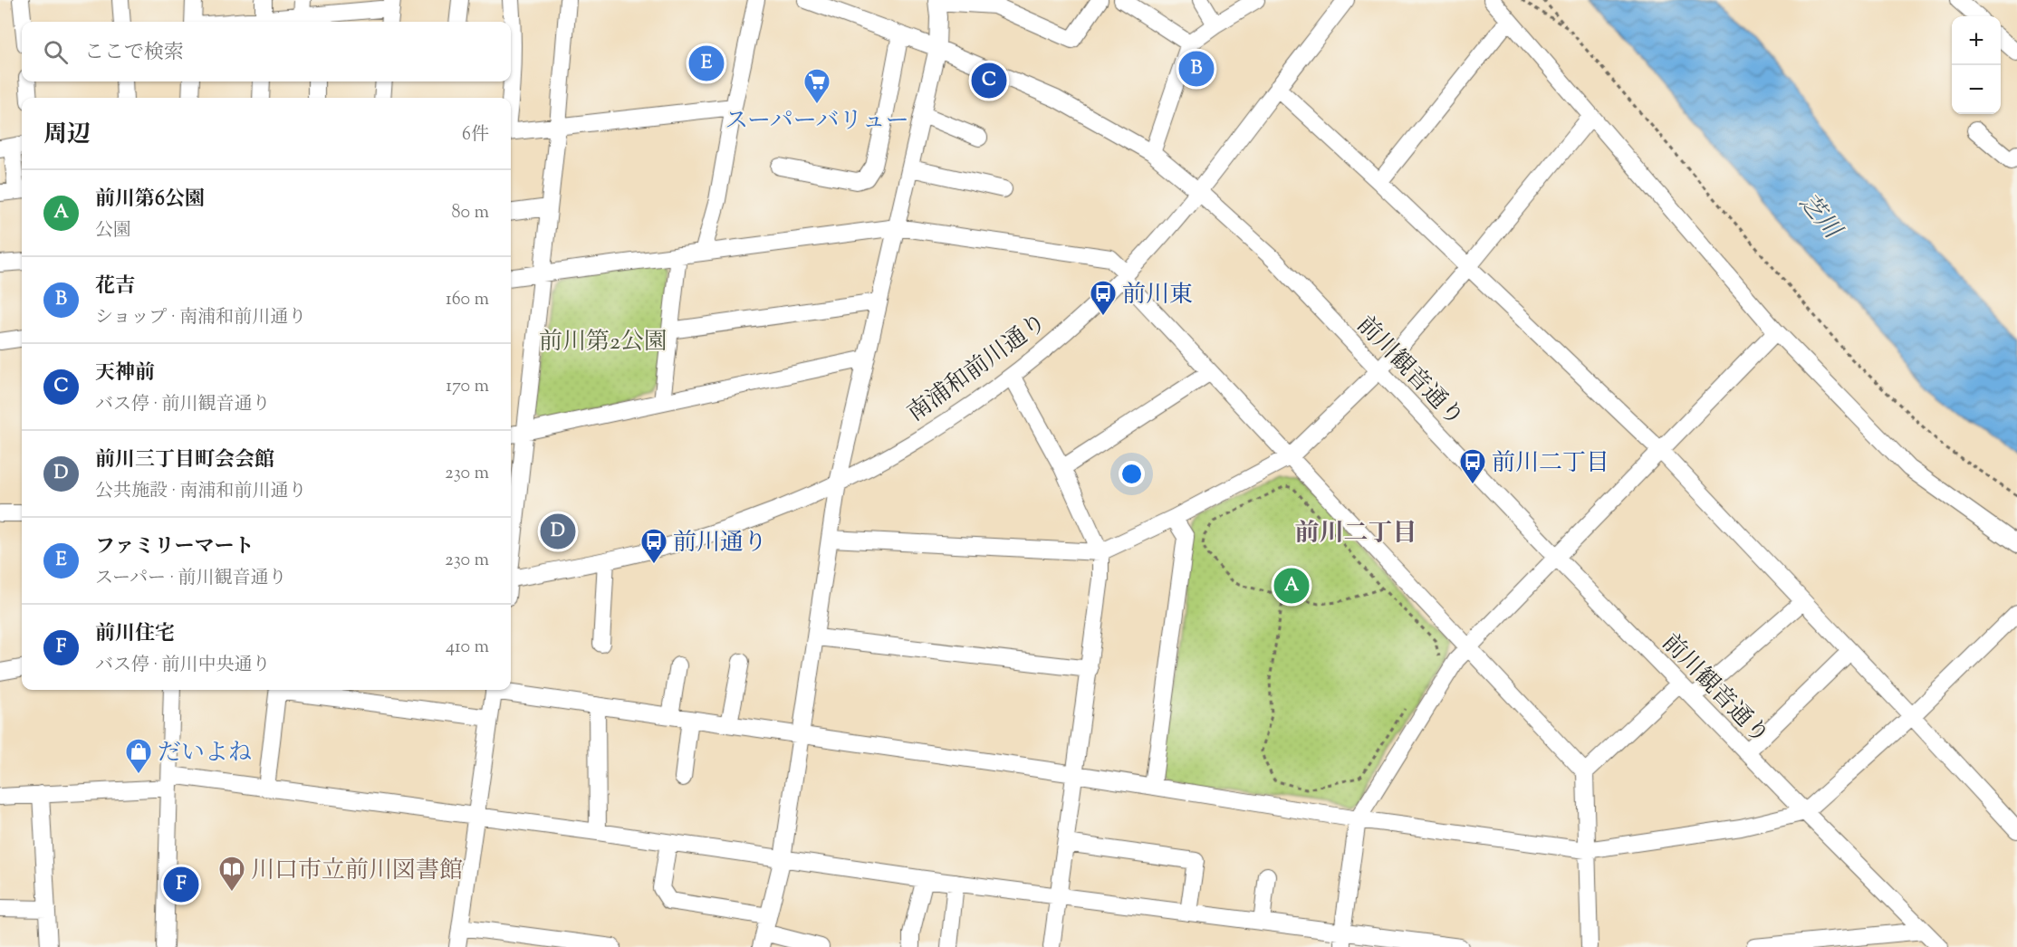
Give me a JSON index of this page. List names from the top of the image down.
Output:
{
  "streets": {
    "street": ["南浦和前川通り", "前川観音通り"]
  },
  "crossings": [
    ["南浦和前川通り", "前川観音通り"]
  ],
  "districts": ["前川二丁目"],
  "water": ["芝川"],
  "parks": ["前川第2公園"],
  "places": {
    "supermarket": ["スーパーバリュー"],
    "bus stop": ["前川東", "前川二丁目", "前川通り"],
    "shop": ["だいよね"],
    "library": ["川口市立前川図書館"]
  },
  "page": {
    "map_buttons": ["+", "−"],
    "search": "ここで検索",
    "pins": [
      "E",
      "B",
      "C",
      "D",
      "A",
      "F"
    ],
    "heading": ["周辺", "6件"],
    "list": [
      {
        "mark": "A",
        "name": "前川第6公園",
        "note": "公園",
        "value": "80 m"
      },
      {
        "mark": "B",
        "name": "花吉",
        "note": "ショップ · 南浦和前川通り",
        "value": "160 m"
      },
      {
        "mark": "C",
        "name": "天神前",
        "note": "バス停 · 前川観音通り",
        "value": "170 m"
      },
      {
        "mark": "D",
        "name": "前川三丁目町会会館",
        "note": "公共施設 · 南浦和前川通り",
        "value": "230 m"
      },
      {
        "mark": "E",
        "name": "ファミリーマート",
        "note": "スーパー · 前川観音通り",
        "value": "230 m"
      },
      {
        "mark": "F",
        "name": "前川住宅",
        "note": "バス停 · 前川中央通り",
        "value": "410 m"
      }
    ]
  }
}
